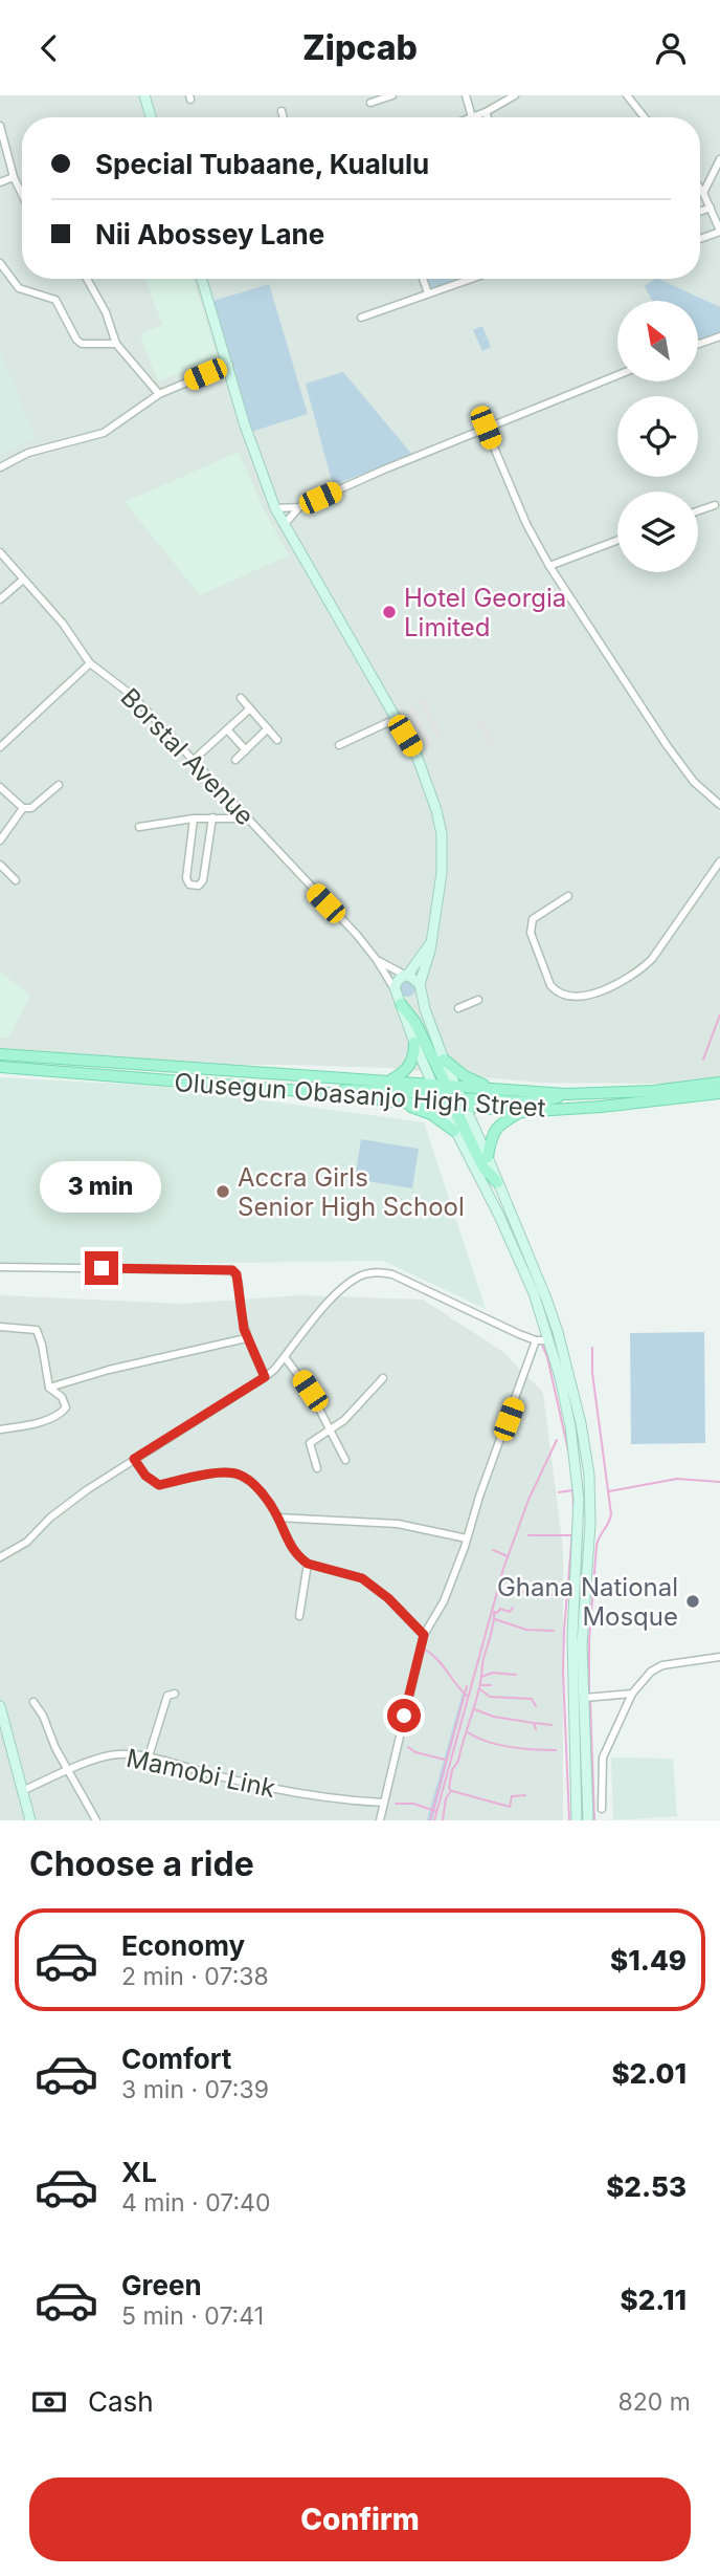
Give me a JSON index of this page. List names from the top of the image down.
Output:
{
  "streets": {
    "main road": ["Olusegun Obasanjo High Street"],
    "street": ["Borstal Avenue", "Mamobi Link"]
  },
  "places": ["Hotel Georgia Limited", "Accra Girls Senior High School", "Ghana National Mosque"],
  "north": "top left",
  "page": {
    "header": "Zipcab",
    "banner": ["Special Tubaane, Kualulu", "Nii Abossey Lane"],
    "bubble": "3 min",
    "heading": "Choose a ride",
    "list": [
      {
        "name": "Economy",
        "note": "2 min · 07:38",
        "value": "$1.49"
      },
      {
        "name": "Comfort",
        "note": "3 min · 07:39",
        "value": "$2.01"
      },
      {
        "name": "XL",
        "note": "4 min · 07:40",
        "value": "$2.53"
      },
      {
        "name": "Green",
        "note": "5 min · 07:41",
        "value": "$2.11"
      }
    ],
    "pay": ["Cash", "820 m"],
    "buttons": "Confirm"
  }
}
